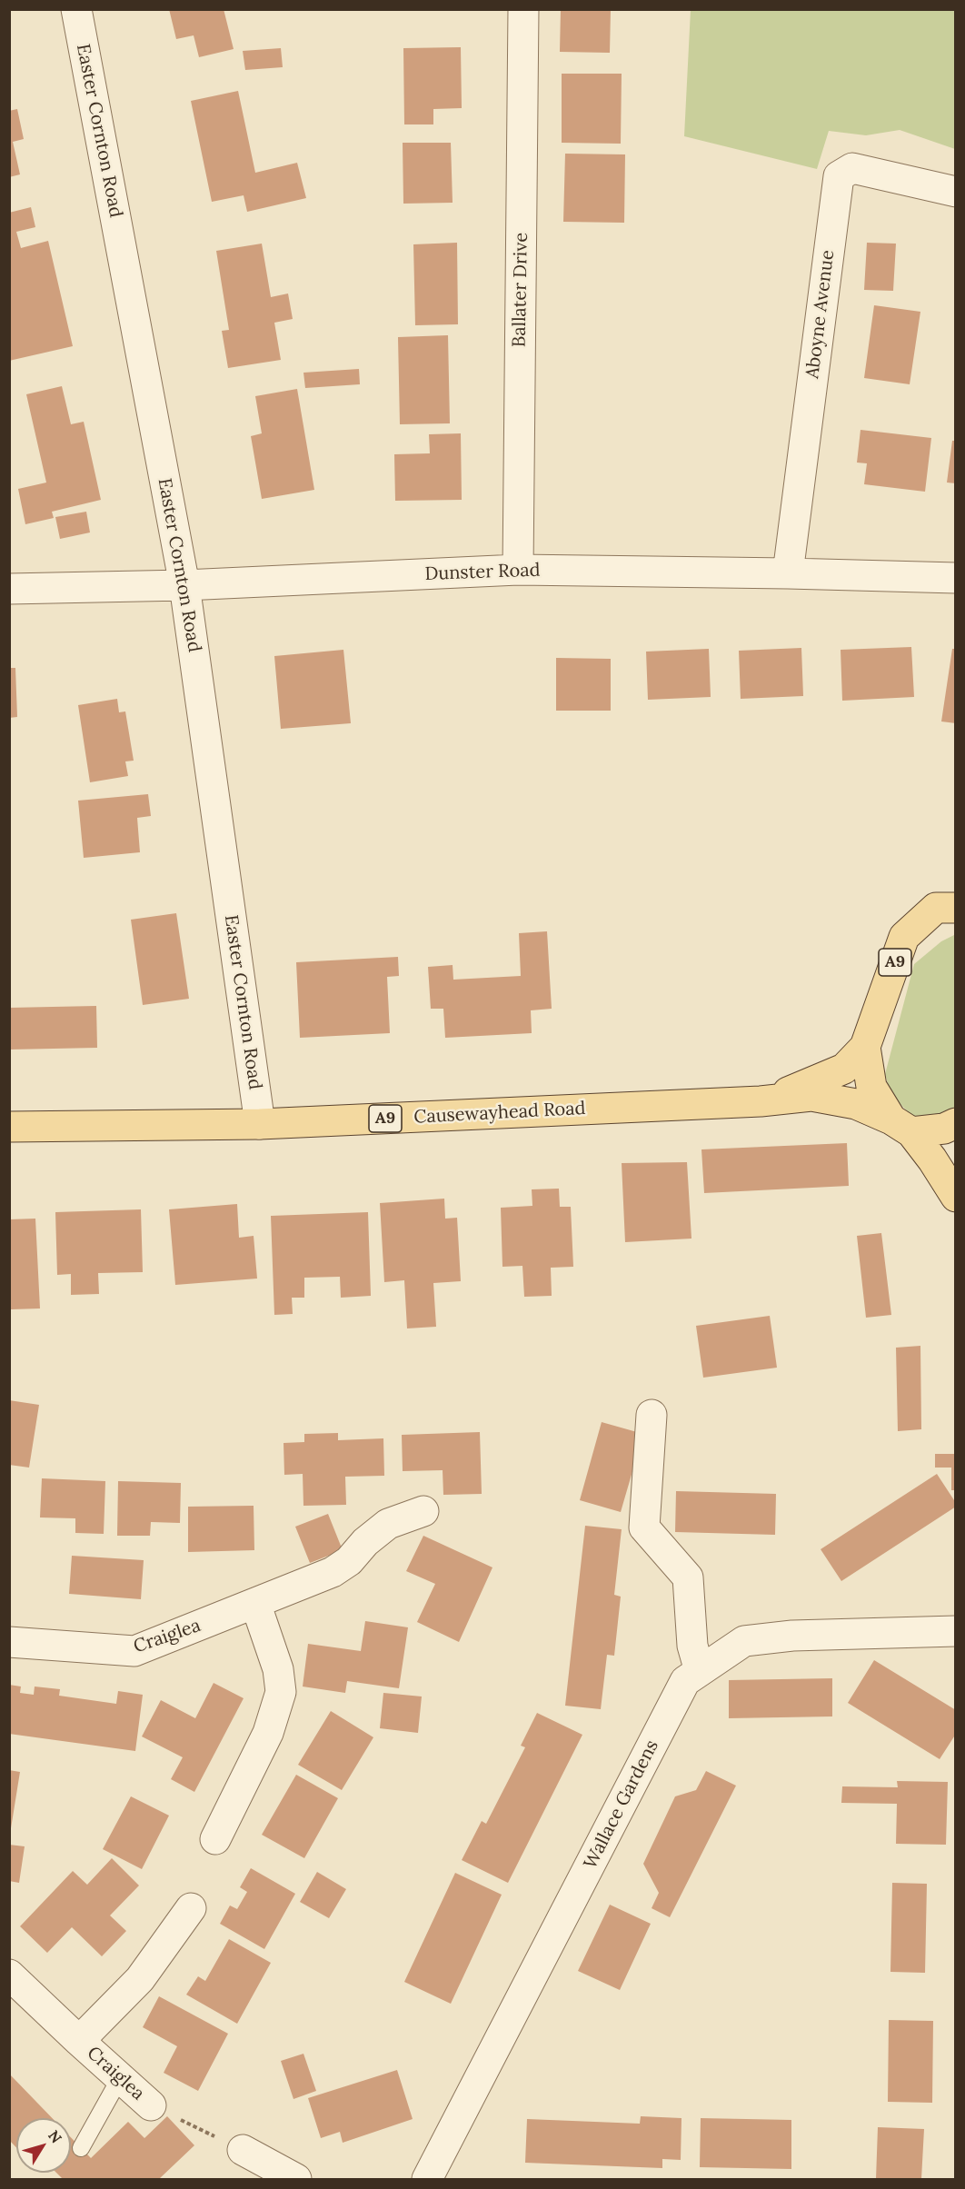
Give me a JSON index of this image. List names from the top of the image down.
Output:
{
  "streets": {
    "main road": ["A9", "Causewayhead Road"],
    "street": [
      "Easter Cornton Road",
      "Ballater Drive",
      "Aboyne Avenue",
      "Dunster Road",
      "Craiglea",
      "Wallace Gardens"
    ]
  },
  "crossings": [
    ["Easter Cornton Road", "Dunster Road"],
    ["Easter Cornton Road", "Causewayhead Road"],
    ["Ballater Drive", "Dunster Road"],
    ["Aboyne Avenue", "Dunster Road"],
    ["A9", "Causewayhead Road"]
  ],
  "north": "top right"
}
